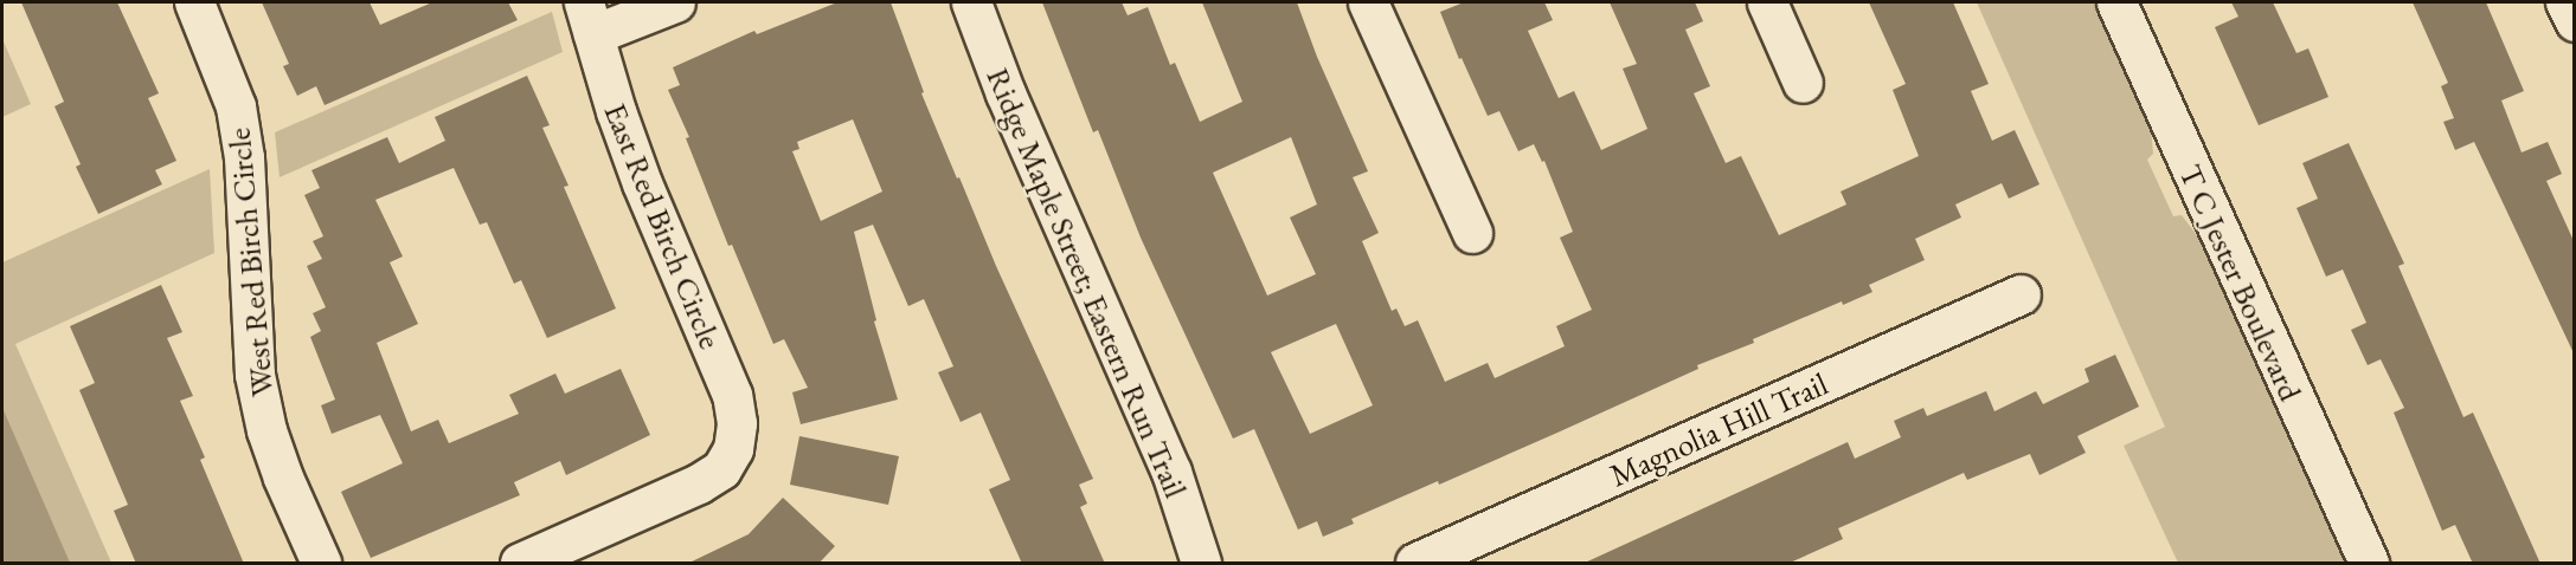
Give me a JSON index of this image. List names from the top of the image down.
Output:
{
  "streets": {
    "street": [
      "East Red Birch Circle",
      "West Red Birch Circle",
      "Ridge Maple Street; Eastern Run Trail",
      "T C Jester Boulevard",
      "Magnolia Hill Trail"
    ]
  }
}
